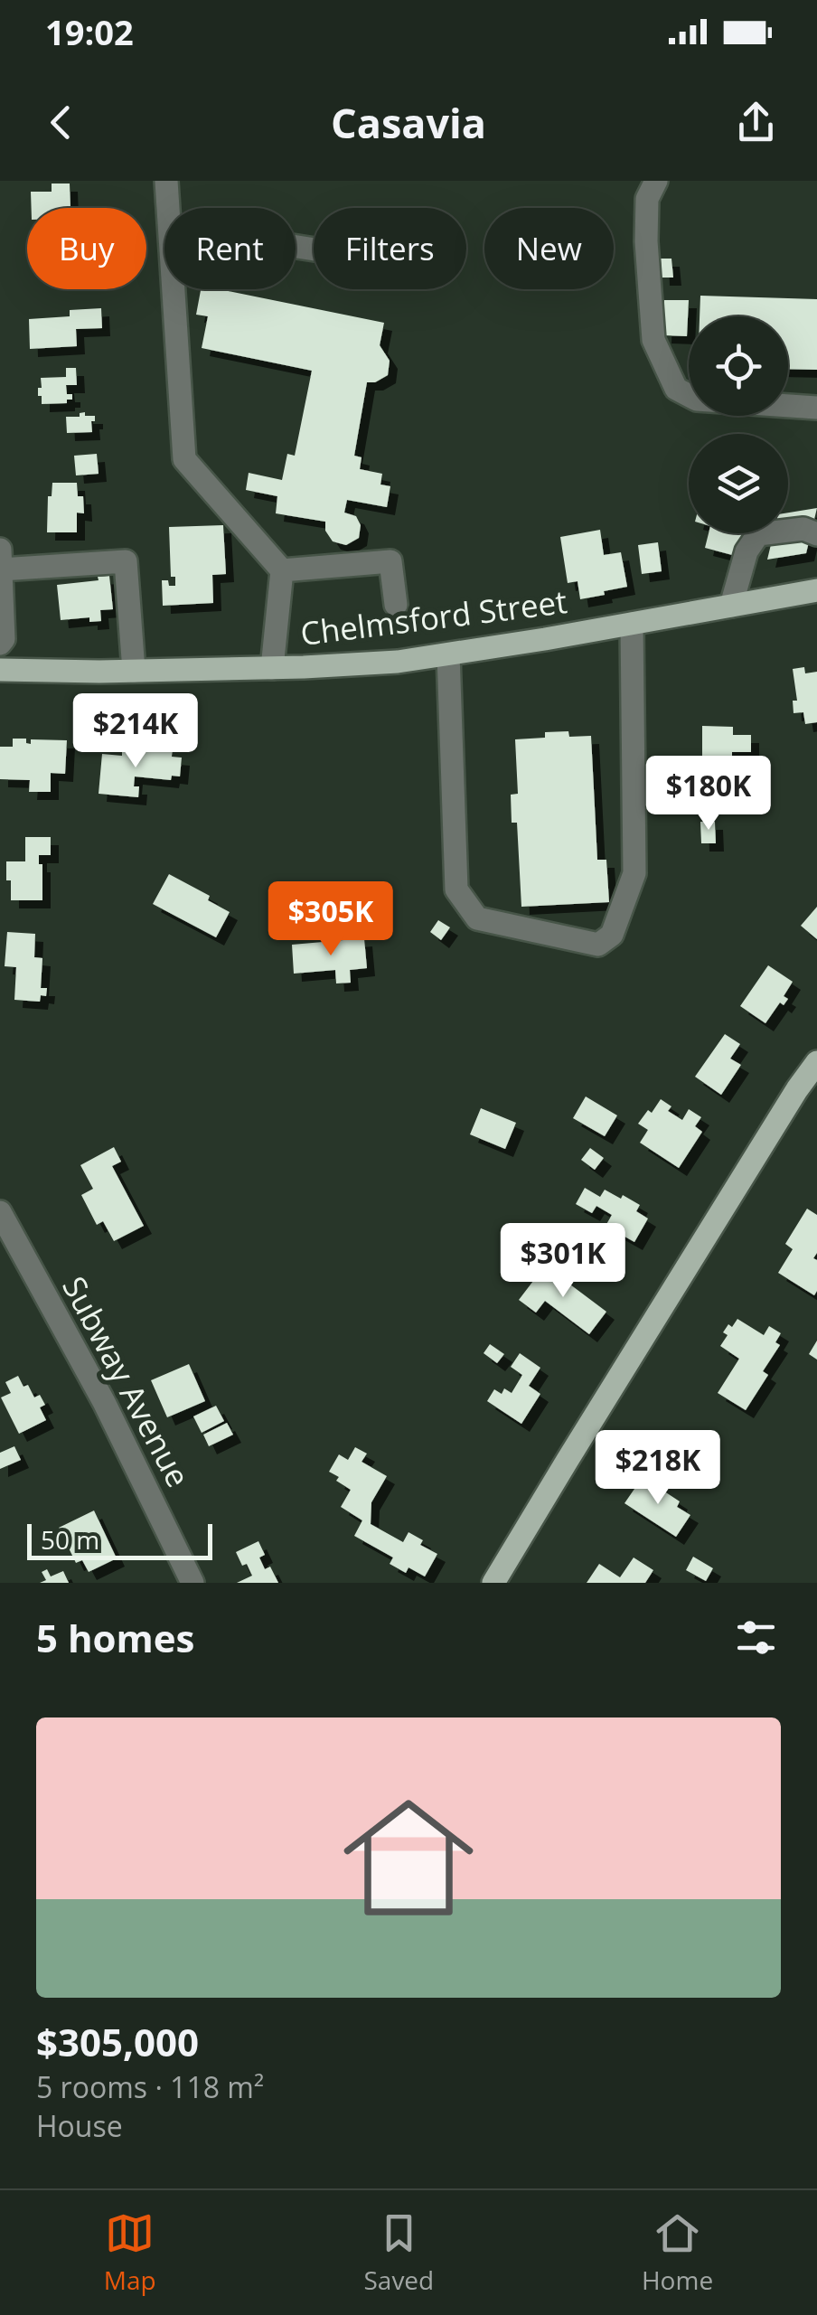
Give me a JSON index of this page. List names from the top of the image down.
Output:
{
  "streets": {
    "main road": ["Chelmsford Street"],
    "street": ["Subway Avenue"]
  },
  "scale_bar": "50 m",
  "page": {
    "status": "19:02",
    "header": "Casavia",
    "chip": [
      "Buy",
      "Rent",
      "Filters",
      "New"
    ],
    "price": [
      "$214K",
      "$180K",
      "$305K",
      "$301K",
      "$218K"
    ],
    "scale": "50 m",
    "heading": "5 homes",
    "list": [
      {
        "name": "$305,000",
        "note": "5 rooms · 118 m² · House"
      }
    ],
    "tabs": ["Map", "Saved", "Home"]
  }
}
